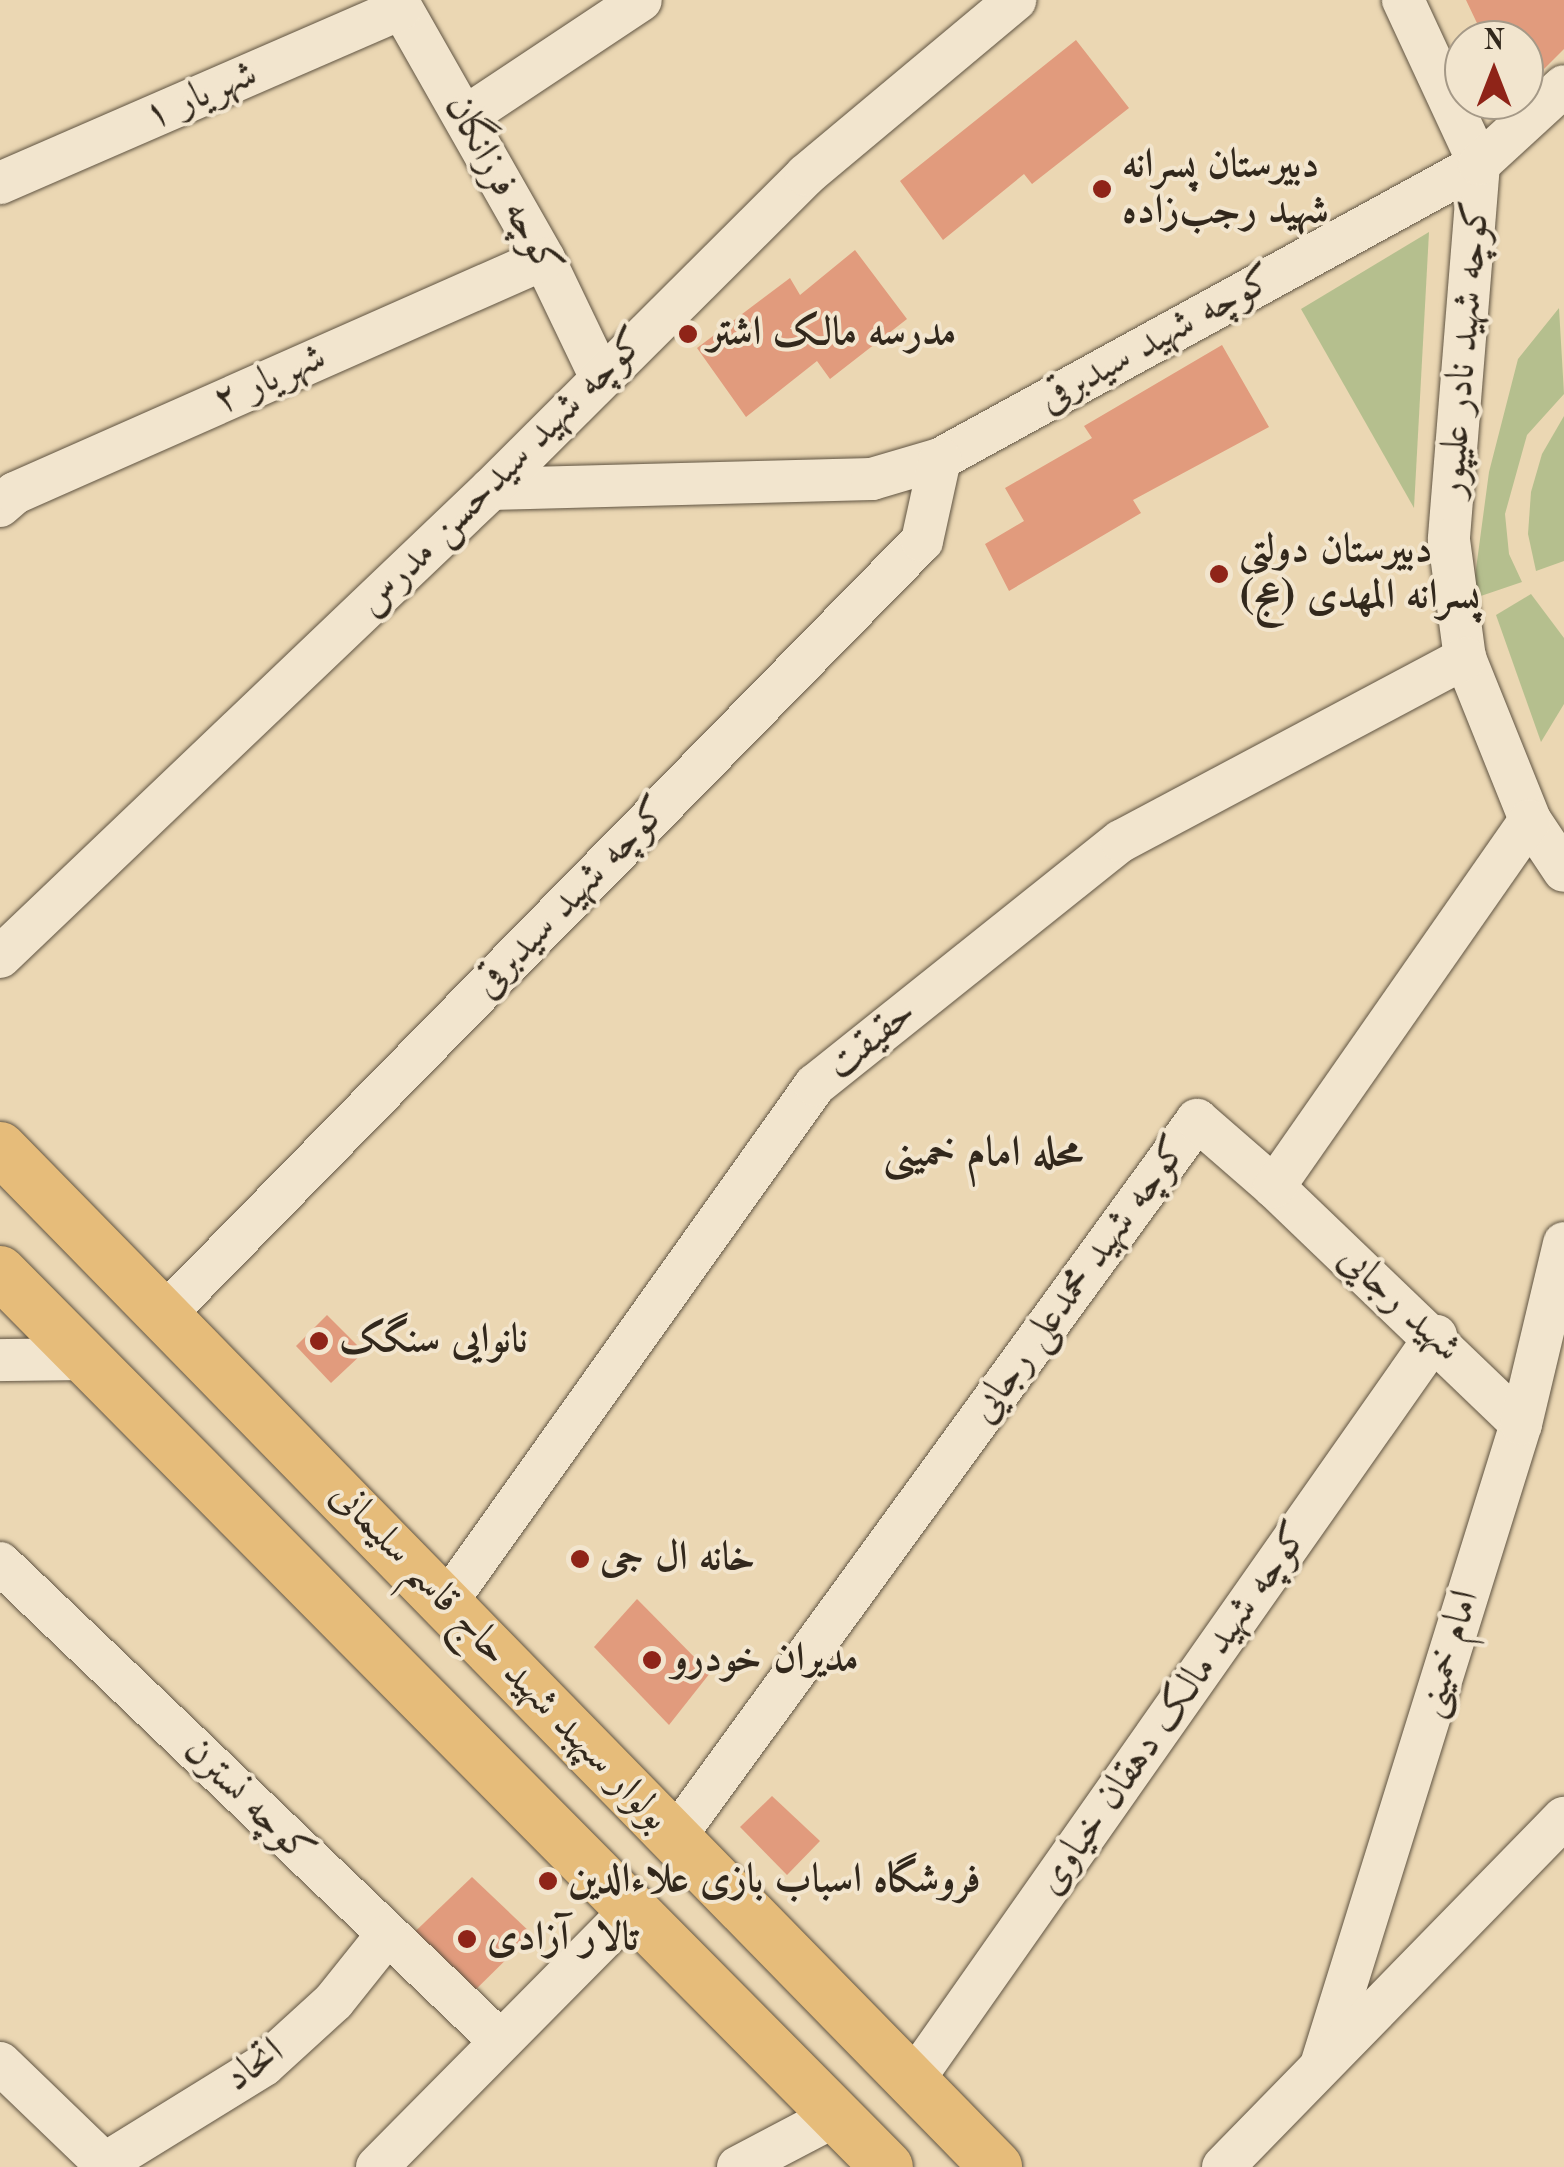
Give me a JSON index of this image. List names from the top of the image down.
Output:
{
  "streets": {
    "main road": ["بولوار سپهبد شهید حاج قاسم سلیمانی"],
    "street": [
      "شهریار ۱",
      "کوچه فرزانگان",
      "کوچه شهید سیدبرقی",
      "کوچه شهید نادر علیپور",
      "شهریار ۲",
      "کوچه شهید سیدحسن مدرس",
      "حقیقت",
      "کوچه شهید محمدعلی رجایی",
      "شهید رجایی",
      "امام خمینی",
      "کوچه شهید مالک دهقان‌ خیاوی",
      "کوچه نسترن",
      "اتحاد"
    ]
  },
  "crossings": [
    ["شهریار ۱", "کوچه فرزانگان"],
    ["کوچه فرزانگان", "شهریار ۲"],
    ["کوچه فرزانگان", "کوچه شهید سیدحسن مدرس"],
    ["کوچه شهید سیدبرقی", "کوچه شهید نادر علیپور"],
    ["کوچه شهید سیدبرقی", "کوچه شهید سیدحسن مدرس"],
    ["کوچه شهید سیدبرقی", "بولوار سپهبد شهید حاج قاسم سلیمانی"],
    ["کوچه شهید نادر علیپور", "حقیقت"],
    ["حقیقت", "بولوار سپهبد شهید حاج قاسم سلیمانی"],
    ["کوچه شهید محمدعلی رجایی", "شهید رجایی"],
    ["کوچه شهید محمدعلی رجایی", "بولوار سپهبد شهید حاج قاسم سلیمانی"],
    ["شهید رجایی", "امام خمینی"],
    ["شهید رجایی", "کوچه شهید مالک دهقان‌ خیاوی"],
    ["بولوار سپهبد شهید حاج قاسم سلیمانی", "کوچه شهید مالک دهقان‌ خیاوی"],
    ["کوچه نسترن", "اتحاد"]
  ],
  "districts": ["محله امام خمینی"],
  "places": [
    "دبیرستان پسرانه شهید رجب‌زاده",
    "مدرسه مالک اشتر",
    "دبیرستان دولتی پسرانه المهدی (عج)",
    "نانوایی سنگک",
    "خانه ال جی",
    "مدیران خودرو",
    "فروشگاه اسباب بازی علاءالدین",
    "تالار آزادی"
  ],
  "north": "top"
}
